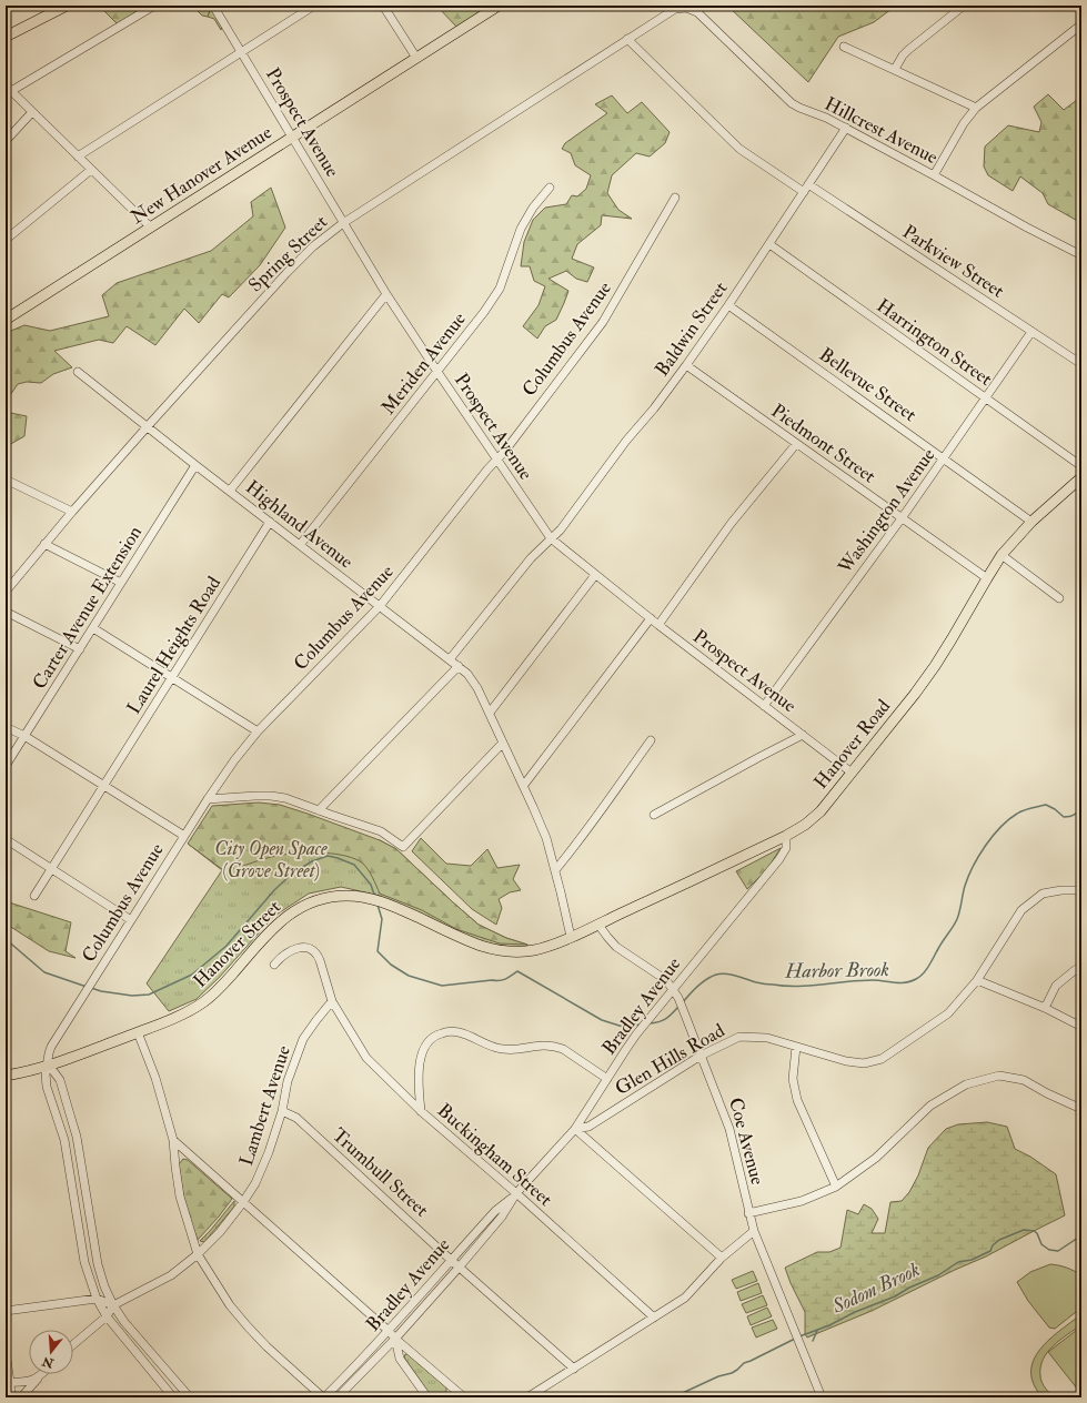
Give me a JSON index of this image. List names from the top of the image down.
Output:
{
  "streets": {
    "main road": ["New Hanover Avenue", "Hanover Road", "Hanover Street"],
    "street": [
      "Prospect Avenue",
      "Hillcrest Avenue",
      "Spring Street",
      "Parkview Street",
      "Baldwin Street",
      "Columbus Avenue",
      "Harrington Street",
      "Meriden Avenue",
      "Bellevue Street",
      "Piedmont Street",
      "Washington Avenue",
      "Highland Avenue",
      "Carter Avenue Extension",
      "Laurel Heights Road",
      "Bradley Avenue",
      "Glen Hills Road",
      "Lambert Avenue",
      "Coe Avenue",
      "Buckingham Street",
      "Trumbull Street"
    ]
  },
  "crossings": [
    ["Prospect Avenue", "New Hanover Avenue"],
    ["Prospect Avenue", "Spring Street"],
    ["Prospect Avenue", "Baldwin Street"],
    ["Prospect Avenue", "Columbus Avenue"],
    ["Prospect Avenue", "Meriden Avenue"],
    ["Prospect Avenue", "Washington Avenue"],
    ["Prospect Avenue", "Hanover Road"],
    ["Hillcrest Avenue", "Spring Street"],
    ["Hillcrest Avenue", "Baldwin Street"],
    ["Spring Street", "Highland Avenue"],
    ["Parkview Street", "Baldwin Street"],
    ["Parkview Street", "Washington Avenue"],
    ["Baldwin Street", "Harrington Street"],
    ["Baldwin Street", "Bellevue Street"],
    ["Baldwin Street", "Piedmont Street"],
    ["Baldwin Street", "Highland Avenue"],
    ["Columbus Avenue", "Highland Avenue"],
    ["Columbus Avenue", "Hanover Street"],
    ["Harrington Street", "Washington Avenue"],
    ["Meriden Avenue", "Highland Avenue"],
    ["Bellevue Street", "Washington Avenue"],
    ["Bellevue Street", "Hanover Road"],
    ["Piedmont Street", "Washington Avenue"],
    ["Piedmont Street", "Hanover Road"],
    ["Highland Avenue", "Carter Avenue Extension"],
    ["Highland Avenue", "Laurel Heights Road"],
    ["Highland Avenue", "Hanover Road"],
    ["Highland Avenue", "Hanover Street"],
    ["Hanover Road", "Hanover Street"],
    ["Hanover Road", "Bradley Avenue"],
    ["Hanover Road", "Coe Avenue"],
    ["Bradley Avenue", "Glen Hills Road"],
    ["Bradley Avenue", "Coe Avenue"],
    ["Bradley Avenue", "Buckingham Street"],
    ["Bradley Avenue", "Trumbull Street"],
    ["Glen Hills Road", "Coe Avenue"],
    ["Lambert Avenue", "Buckingham Street"],
    ["Lambert Avenue", "Trumbull Street"]
  ],
  "water": ["Harbor Brook", "Sodom Brook"],
  "parks": ["City Open Space (Grove Street)"],
  "north": "bottom"
}
